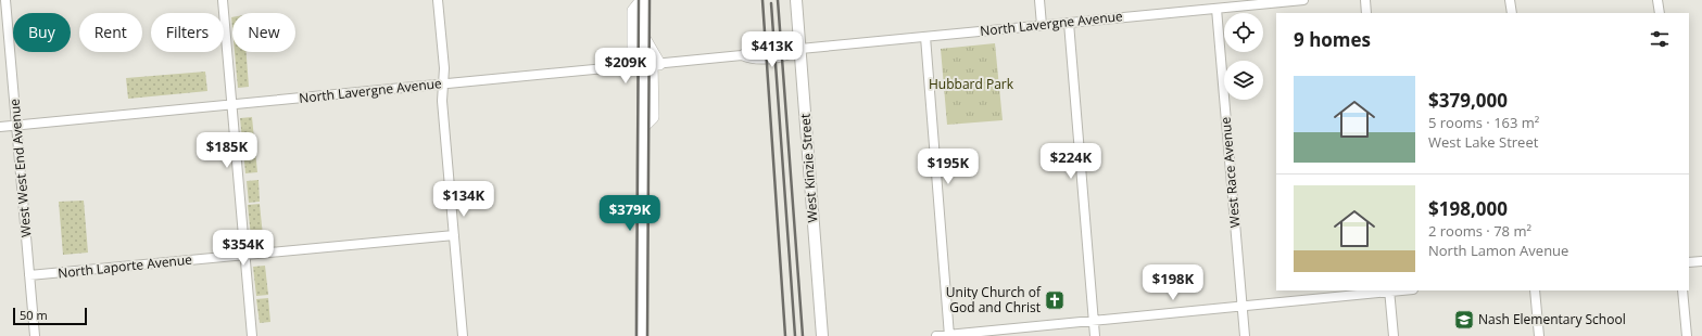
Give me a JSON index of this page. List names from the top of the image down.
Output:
{
  "streets": {
    "street": [
      "North Lavergne Avenue",
      "West West End Avenue",
      "West Kinzie Street",
      "West Race Avenue",
      "North Laporte Avenue"
    ]
  },
  "crossings": [
    ["North Lavergne Avenue", "West West End Avenue"],
    ["North Lavergne Avenue", "West Kinzie Street"],
    ["North Lavergne Avenue", "West Race Avenue"],
    ["West West End Avenue", "North Laporte Avenue"]
  ],
  "parks": ["Hubbard Park"],
  "places": {
    "church": ["Unity Church of God and Christ"],
    "school or university": ["Nash Elementary School"]
  },
  "scale_bar": "50 m",
  "page": {
    "chip": [
      "Buy",
      "Rent",
      "Filters",
      "New"
    ],
    "heading": "9 homes",
    "price": [
      "$413K",
      "$209K",
      "$185K",
      "$224K",
      "$195K",
      "$134K",
      "$379K",
      "$354K",
      "$198K"
    ],
    "list": [
      {
        "name": "$379,000",
        "note": "5 rooms · 163 m² · West Lake Street"
      },
      {
        "name": "$198,000",
        "note": "2 rooms · 78 m² · North Lamon Avenue"
      }
    ],
    "scale": "50 m"
  }
}
